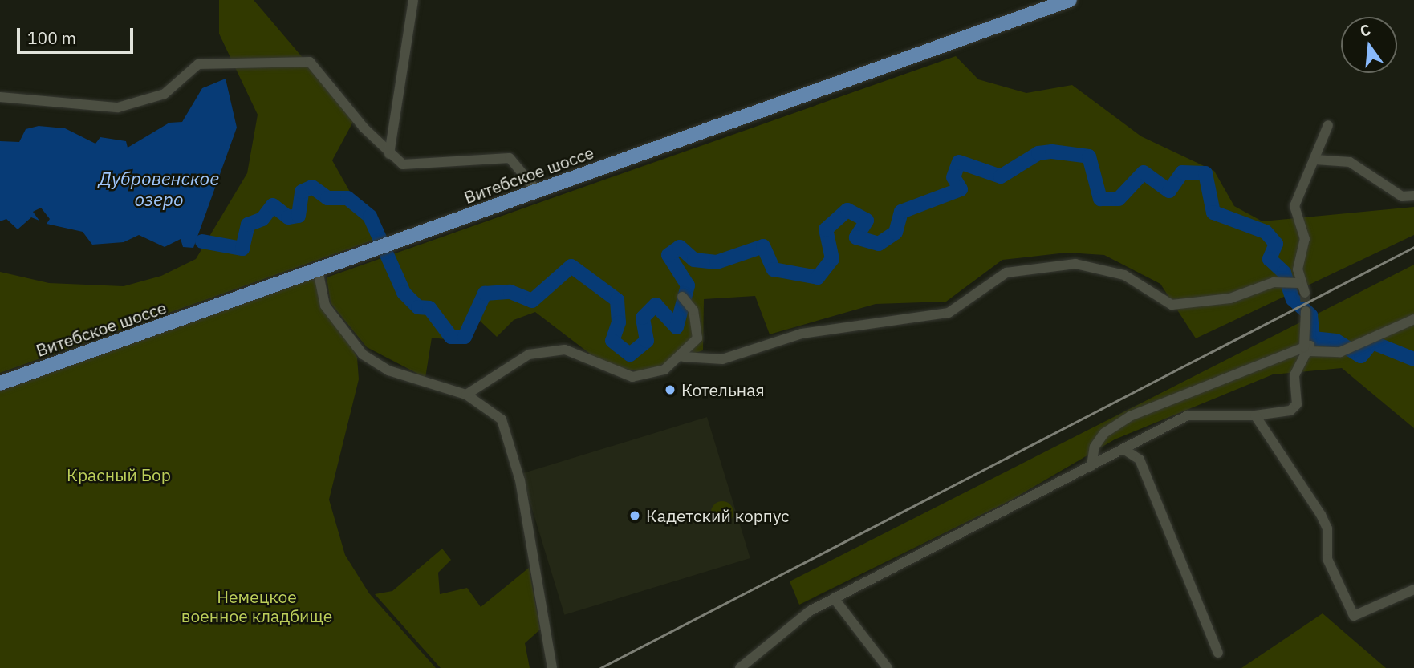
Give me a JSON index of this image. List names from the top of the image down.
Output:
{
  "streets": {
    "main road": ["Витебское шоссе"]
  },
  "water": ["Дубровенское озеро"],
  "parks": ["Красный Бор", "Немецкое военное кладбище"],
  "places": ["Котельная", "Кадетский корпус"],
  "scale_bar": "100 m",
  "north": "top"
}
